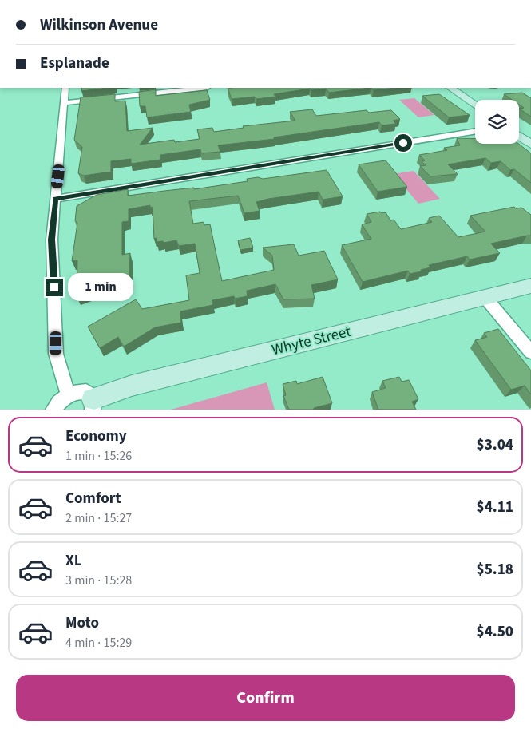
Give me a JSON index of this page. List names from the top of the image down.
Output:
{
  "streets": {
    "street": ["Whyte Street"]
  },
  "page": {
    "banner": ["Wilkinson Avenue", "Esplanade"],
    "bubble": "1 min",
    "list": [
      {
        "name": "Economy",
        "note": "1 min · 15:26",
        "value": "$3.04"
      },
      {
        "name": "Comfort",
        "note": "2 min · 15:27",
        "value": "$4.11"
      },
      {
        "name": "XL",
        "note": "3 min · 15:28",
        "value": "$5.18"
      },
      {
        "name": "Moto",
        "note": "4 min · 15:29",
        "value": "$4.50"
      }
    ],
    "buttons": "Confirm"
  }
}
